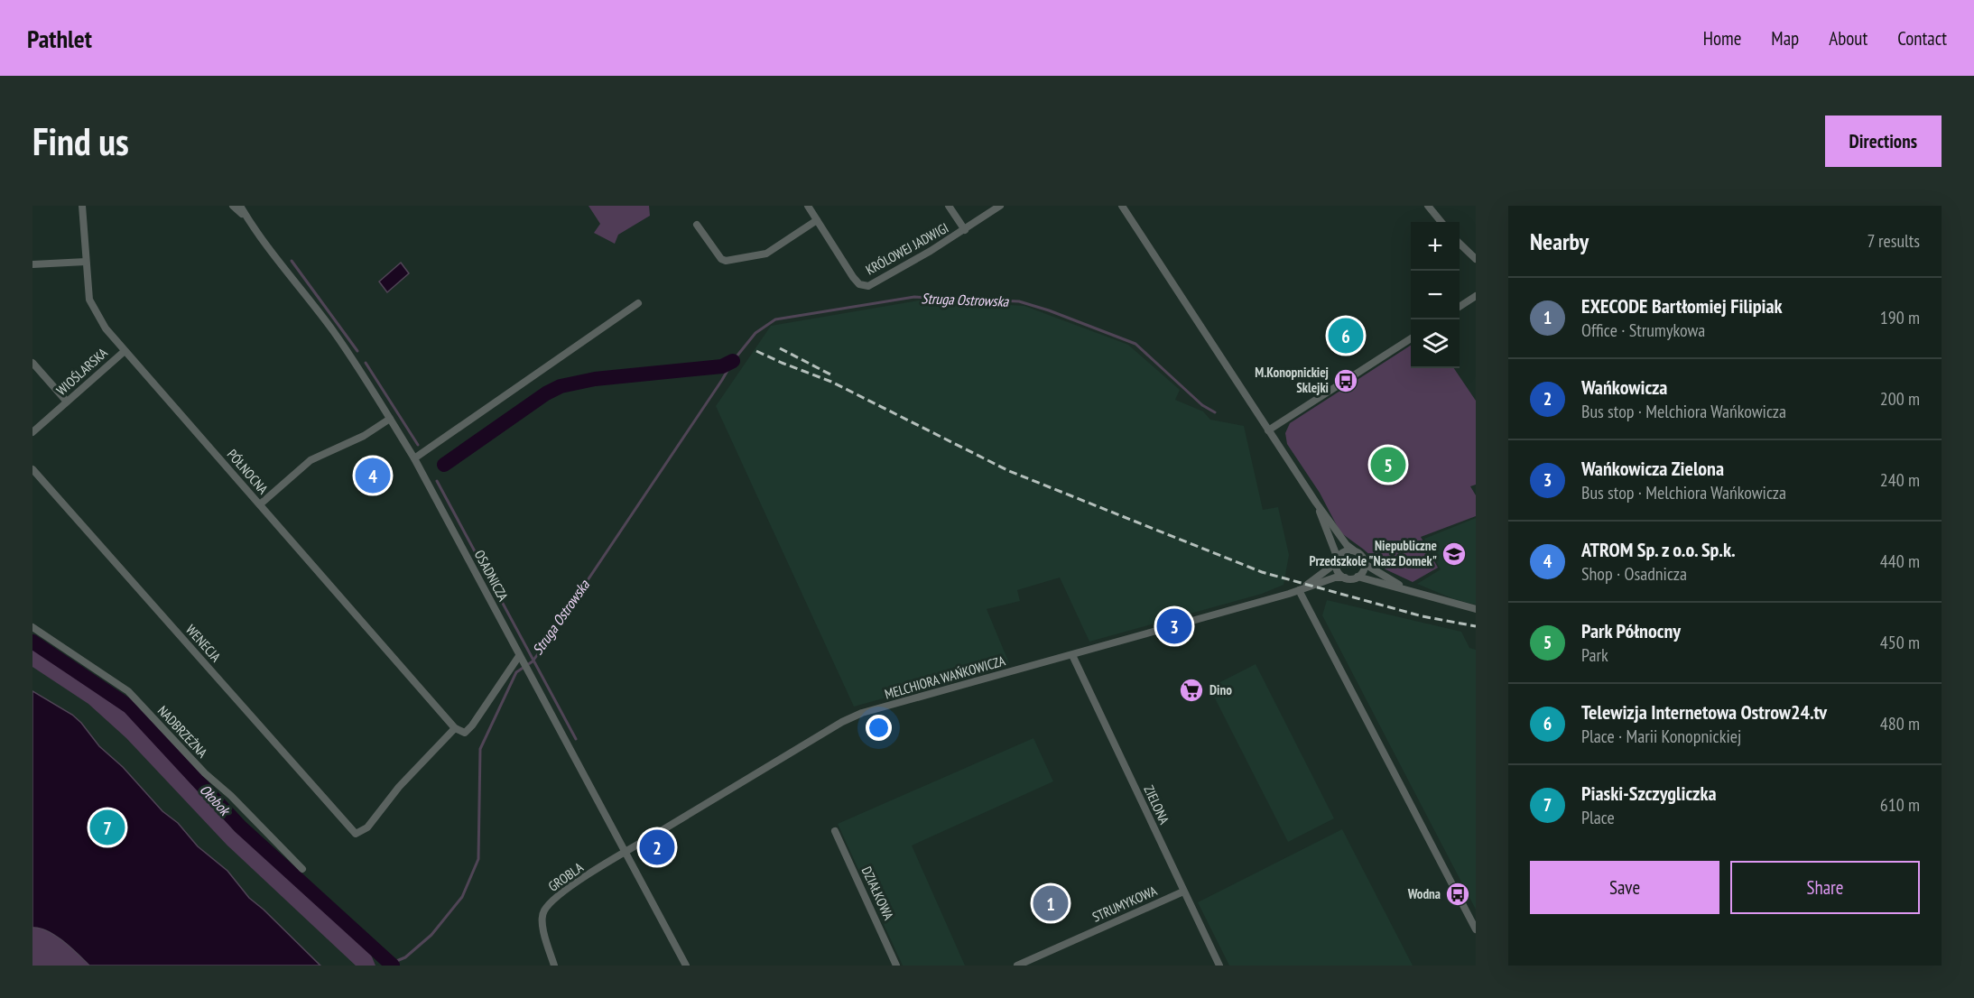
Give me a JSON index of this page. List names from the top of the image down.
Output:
{
  "streets": {
    "street": [
      "KRÓLOWEJ JADWIGI",
      "WIOŚLARSKA",
      "PÓŁNOCNA",
      "OSADNICZA",
      "WENECJA",
      "MELCHIORA WAŃKOWICZA",
      "NADBRZEŻNA",
      "ZIELONA",
      "GROBLA",
      "DZIAŁKOWA",
      "STRUMYKOWA"
    ]
  },
  "crossings": [
    ["WIOŚLARSKA", "PÓŁNOCNA"],
    ["PÓŁNOCNA", "WENECJA"],
    ["OSADNICZA", "MELCHIORA WAŃKOWICZA"],
    ["OSADNICZA", "GROBLA"],
    ["MELCHIORA WAŃKOWICZA", "ZIELONA"],
    ["MELCHIORA WAŃKOWICZA", "GROBLA"],
    ["ZIELONA", "STRUMYKOWA"]
  ],
  "water": ["Struga Ostrowska", "Ołobok"],
  "places": {
    "bus stop": ["M.Konopnickiej Sklejki", "Wodna"],
    "school or university": ["Niepubliczne Przedszkole \"Nasz Domek\""],
    "supermarket": ["Dino"]
  },
  "page": {
    "header": "Pathlet",
    "nav": [
      "Home",
      "Map",
      "About",
      "Contact"
    ],
    "buttons": [
      "Directions",
      ["Save", "Share"]
    ],
    "title": "Find us",
    "heading": ["Nearby", "7 results"],
    "map_buttons": ["+", "−"],
    "list": [
      {
        "mark": "1",
        "name": "EXECODE Bartłomiej Filipiak",
        "note": "Office · Strumykowa",
        "value": "190 m"
      },
      {
        "mark": "2",
        "name": "Wańkowicza",
        "note": "Bus stop · Melchiora Wańkowicza",
        "value": "200 m"
      },
      {
        "mark": "3",
        "name": "Wańkowicza Zielona",
        "note": "Bus stop · Melchiora Wańkowicza",
        "value": "240 m"
      },
      {
        "mark": "4",
        "name": "ATROM Sp. z o.o. Sp.k.",
        "note": "Shop · Osadnicza",
        "value": "440 m"
      },
      {
        "mark": "5",
        "name": "Park Północny",
        "note": "Park",
        "value": "450 m"
      },
      {
        "mark": "6",
        "name": "Telewizja Internetowa Ostrow24.tv",
        "note": "Place · Marii Konopnickiej",
        "value": "480 m"
      },
      {
        "mark": "7",
        "name": "Piaski-Szczygliczka",
        "note": "Place",
        "value": "610 m"
      }
    ],
    "pins": [
      "6",
      "5",
      "4",
      "3",
      "7",
      "2",
      "1"
    ]
  }
}
